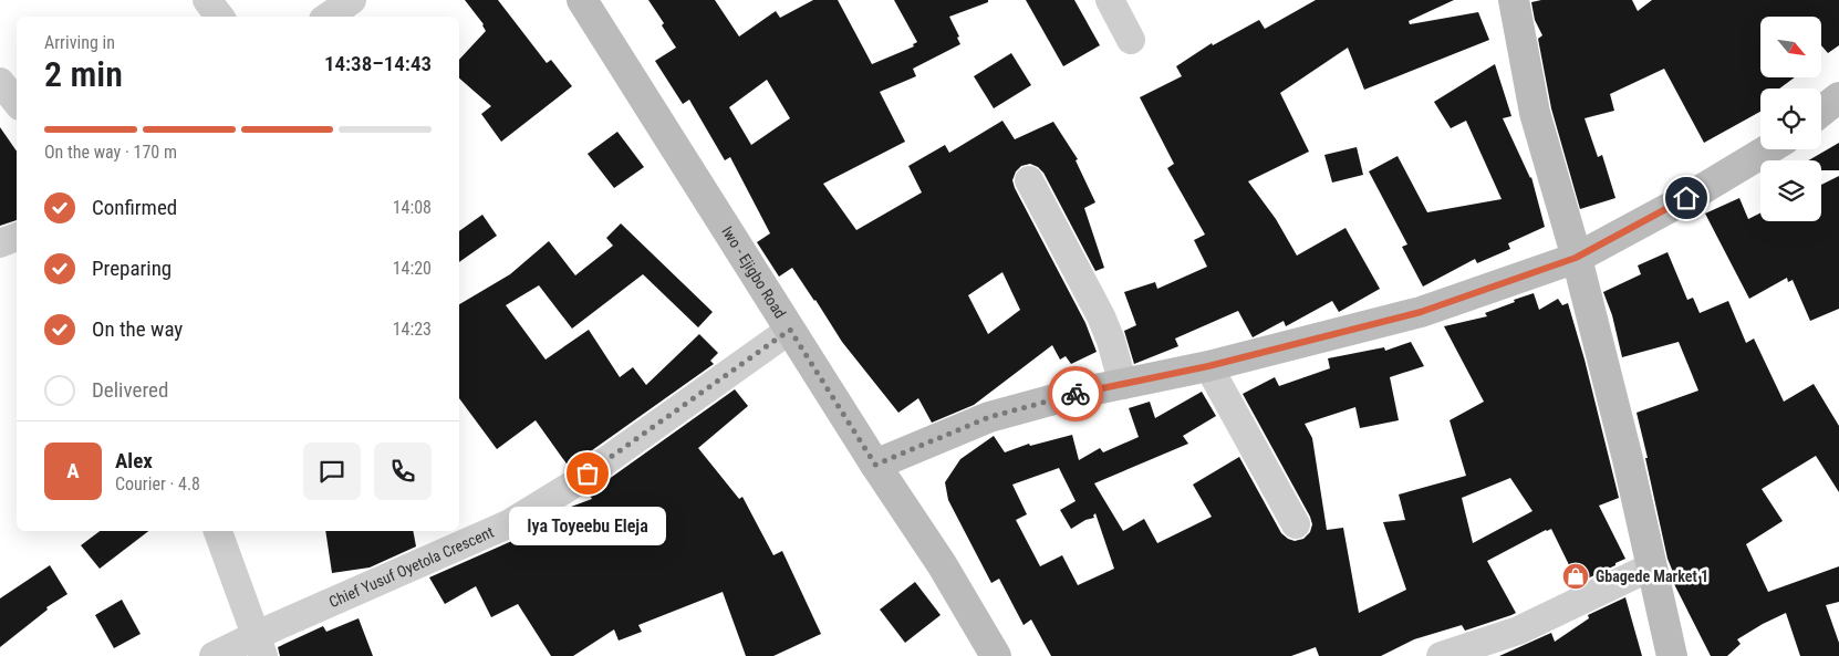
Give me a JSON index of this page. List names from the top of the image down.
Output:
{
  "streets": {
    "main road": ["Iwo - Ejigbo Road"],
    "street": ["Chief Yusuf Oyetola Crescent"]
  },
  "crossings": [
    ["Iwo - Ejigbo Road", "Chief Yusuf Oyetola Crescent"]
  ],
  "places": {
    "other": ["Iya Toyeebu Eleja"],
    "shop": ["Gbagede Market 1"]
  },
  "north": "bottom right",
  "page": {
    "heading": ["2 min", "Arriving in", "14:38–14:43"],
    "panel": ["Alex", "Courier · 4.8"],
    "bar": "On the way · 170 m",
    "list": [
      ["Confirmed", "14:08"],
      ["Preparing", "14:20"],
      ["On the way", "14:23"],
      "Delivered"
    ],
    "round": "A",
    "bubble": "Iya Toyeebu Eleja"
  }
}
